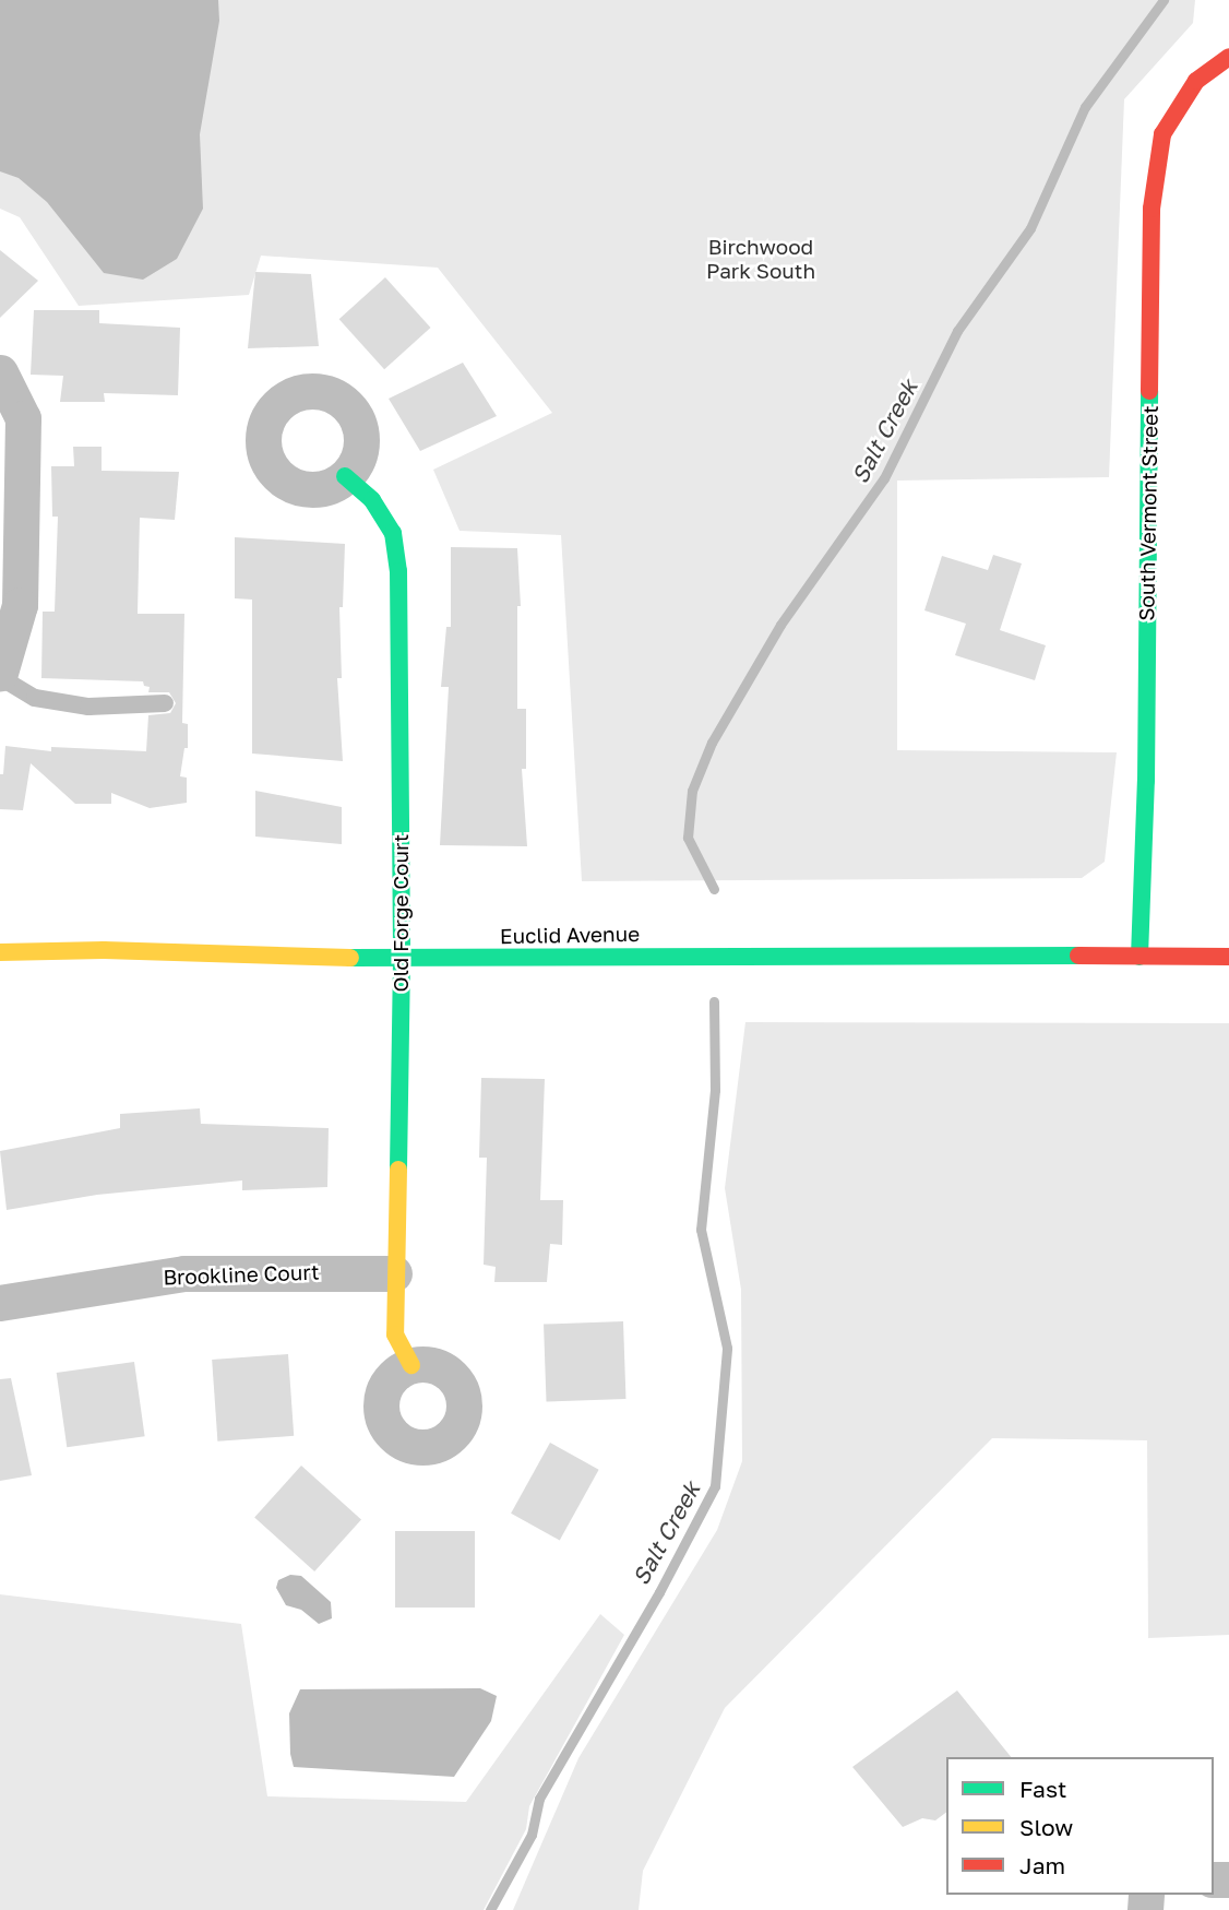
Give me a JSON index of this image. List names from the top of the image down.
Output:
{
  "streets": {
    "street": [
      "South Vermont Street",
      "Old Forge Court",
      "Euclid Avenue",
      "Brookline Court"
    ]
  },
  "crossings": [
    ["South Vermont Street", "Euclid Avenue"],
    ["Old Forge Court", "Euclid Avenue"],
    ["Old Forge Court", "Brookline Court"]
  ],
  "water": ["Salt Creek"],
  "parks": ["Birchwood Park South"],
  "legend": ["Fast", "Slow", "Jam"]
}
